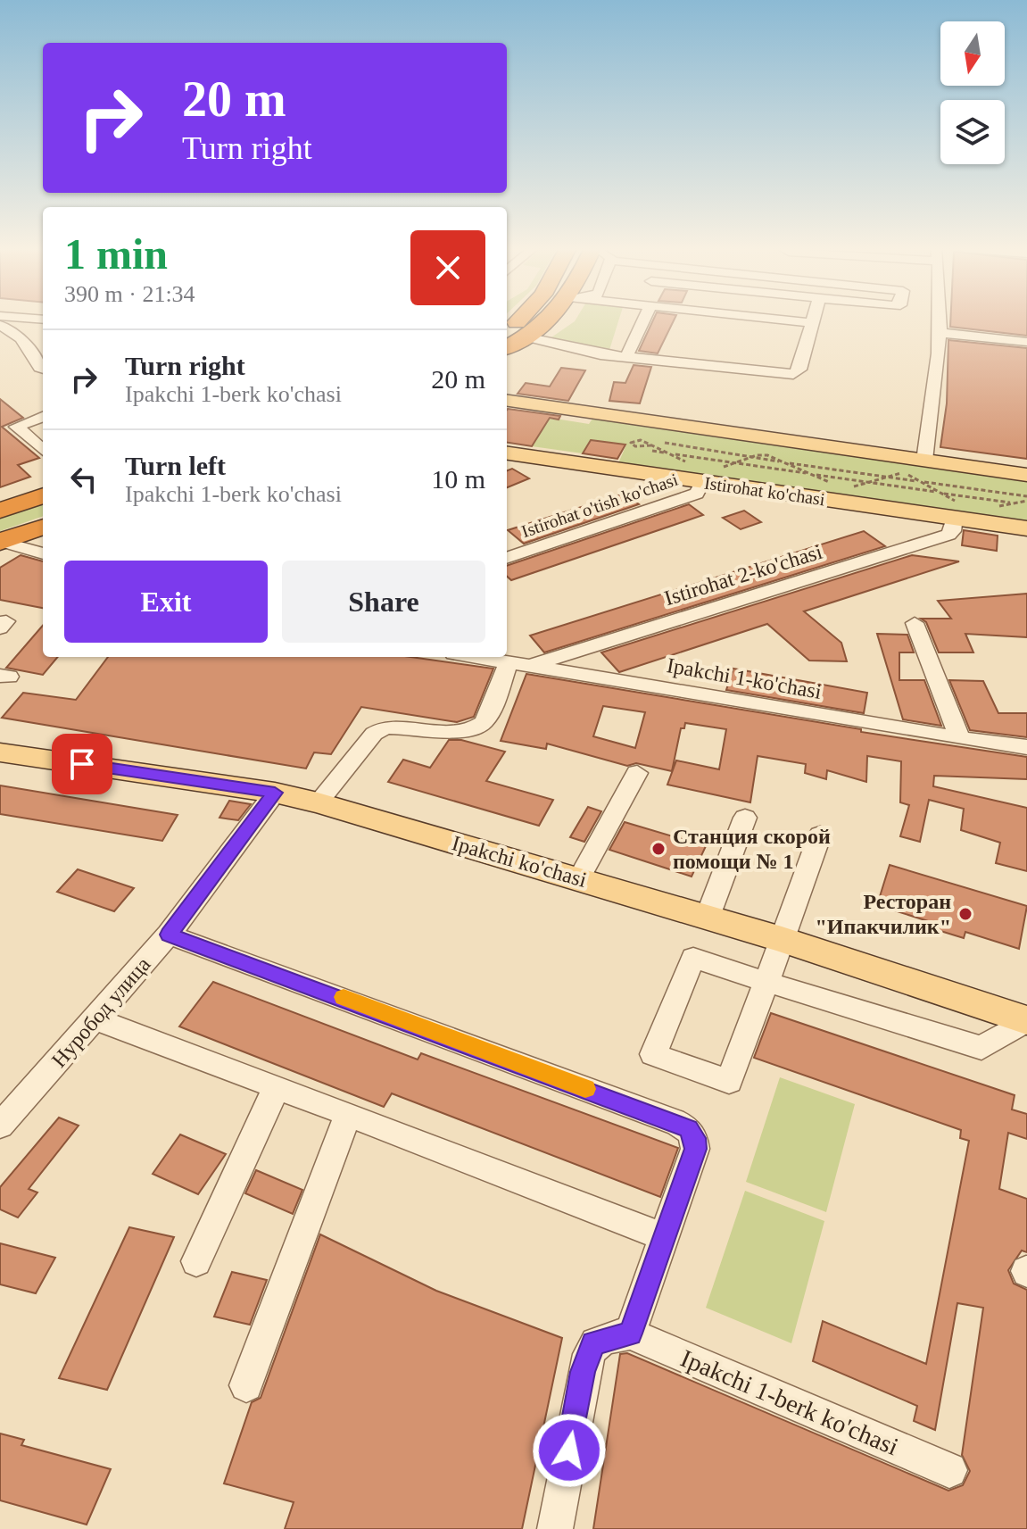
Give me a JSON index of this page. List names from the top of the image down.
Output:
{
  "streets": {
    "main road": ["Istirohat ko'chasi", "Ipakchi ko'chasi"],
    "street": [
      "Istirohat o'tish ko'chasi",
      "Istirohat 2-ko'chasi",
      "Ipakchi 1-ko'chasi",
      "Нуробод улица",
      "Ipakchi 1-berk ko'chasi"
    ]
  },
  "crossings": [
    ["Istirohat ko'chasi", "Istirohat o'tish ko'chasi"],
    ["Istirohat ko'chasi", "Istirohat 2-ko'chasi"],
    ["Istirohat 2-ko'chasi", "Ipakchi 1-ko'chasi"],
    ["Ipakchi ko'chasi", "Нуробод улица"]
  ],
  "places": ["Станция скорой помощи № 1", "Ресторан \"Ипакчилик\""],
  "north": "bottom",
  "page": {
    "turn": ["20 m", "Turn right"],
    "heading": ["1 min", "390 m · 21:34"],
    "list": [
      {
        "name": "Turn right",
        "note": "Ipakchi 1-berk ko'chasi",
        "value": "20 m"
      },
      {
        "name": "Turn left",
        "note": "Ipakchi 1-berk ko'chasi",
        "value": "10 m"
      }
    ],
    "buttons": ["Exit", "Share"]
  }
}
